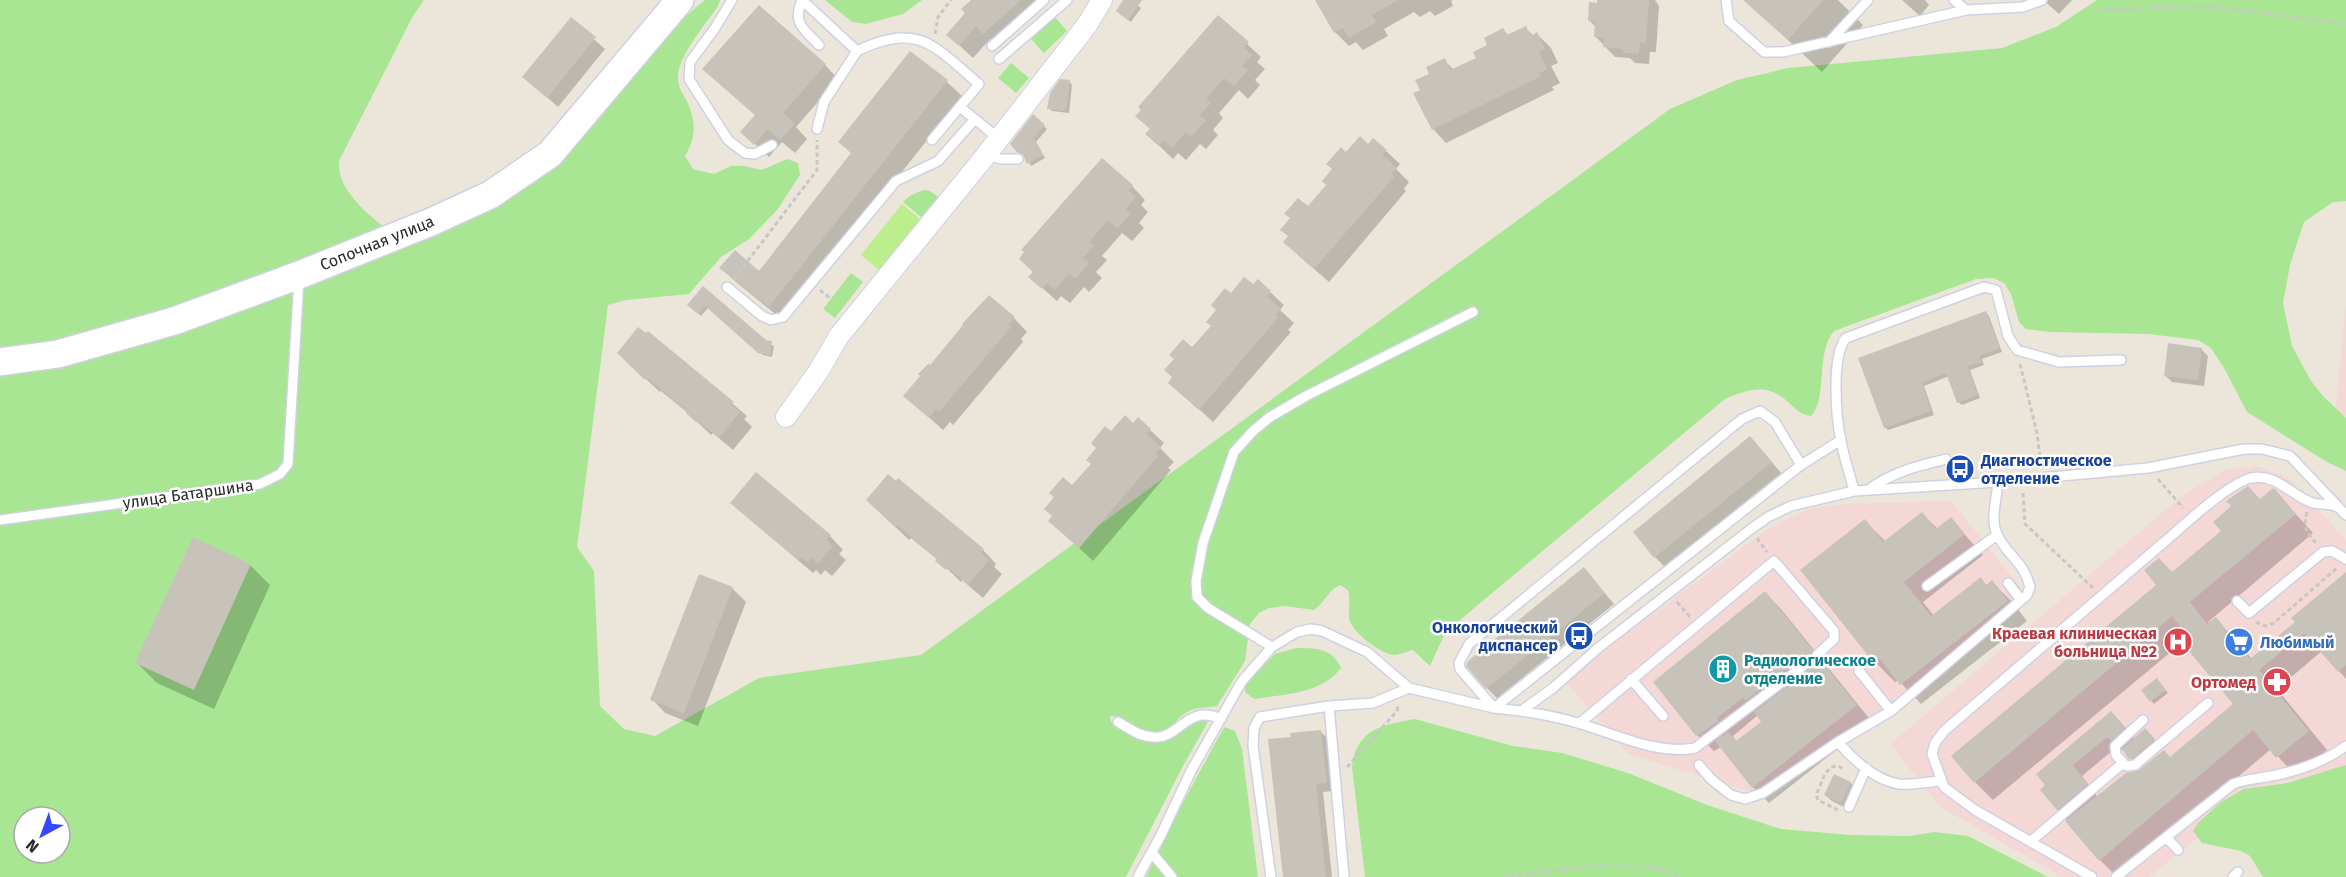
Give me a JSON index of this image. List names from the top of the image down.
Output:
{
  "streets": {
    "main road": ["Сопочная улица"],
    "lane": ["улица Батаршина"]
  },
  "crossings": [
    ["Сопочная улица", "улица Батаршина"]
  ],
  "places": {
    "bus stop": ["Диагностическое отделение", "Онкологический диспансер"],
    "hospital": ["Краевая клиническая больница №2"],
    "supermarket": ["Любимый"],
    "building": ["Радиологическое отделение"],
    "pharmacy": ["Ортомед"]
  },
  "north": "bottom left"
}
